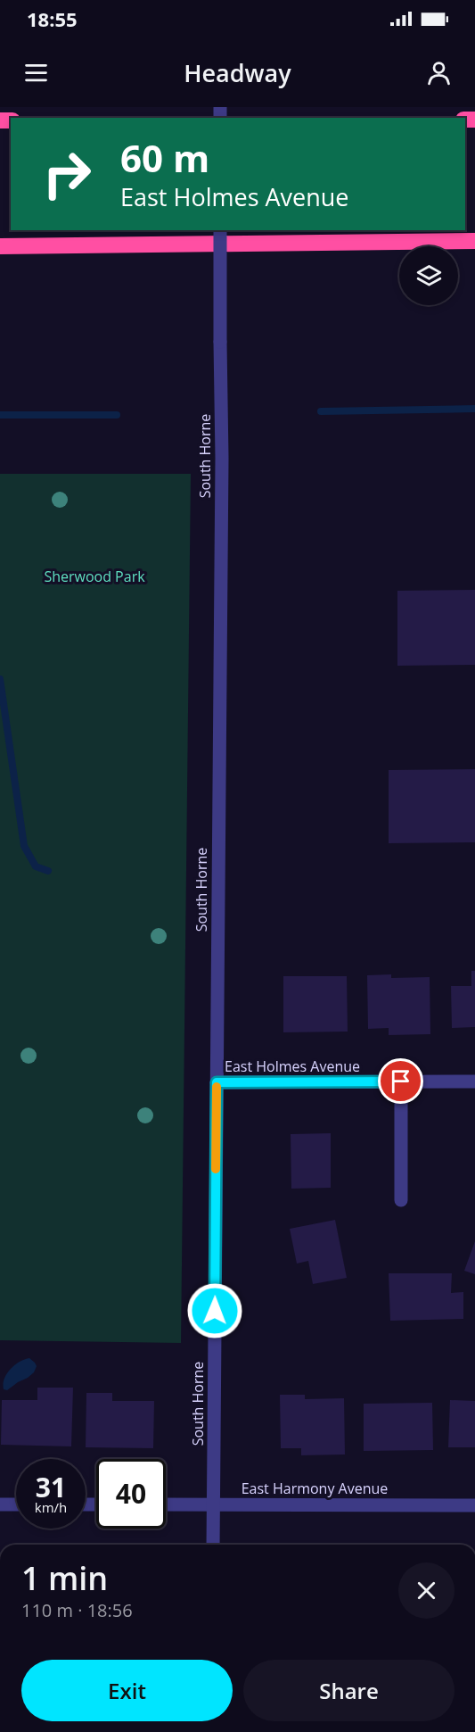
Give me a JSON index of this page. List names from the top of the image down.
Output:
{
  "streets": {
    "street": ["South Horne", "East Holmes Avenue", "East Harmony Avenue"]
  },
  "crossings": [
    ["South Horne", "East Holmes Avenue"],
    ["South Horne", "East Harmony Avenue"]
  ],
  "parks": ["Sherwood Park"],
  "page": {
    "status": "18:55",
    "header": "Headway",
    "turn": ["60 m", "East Holmes Avenue"],
    "speed": "31 km/h",
    "limit": "40",
    "heading": ["1 min", "110 m · 18:56"],
    "buttons": ["Exit", "Share"]
  }
}
